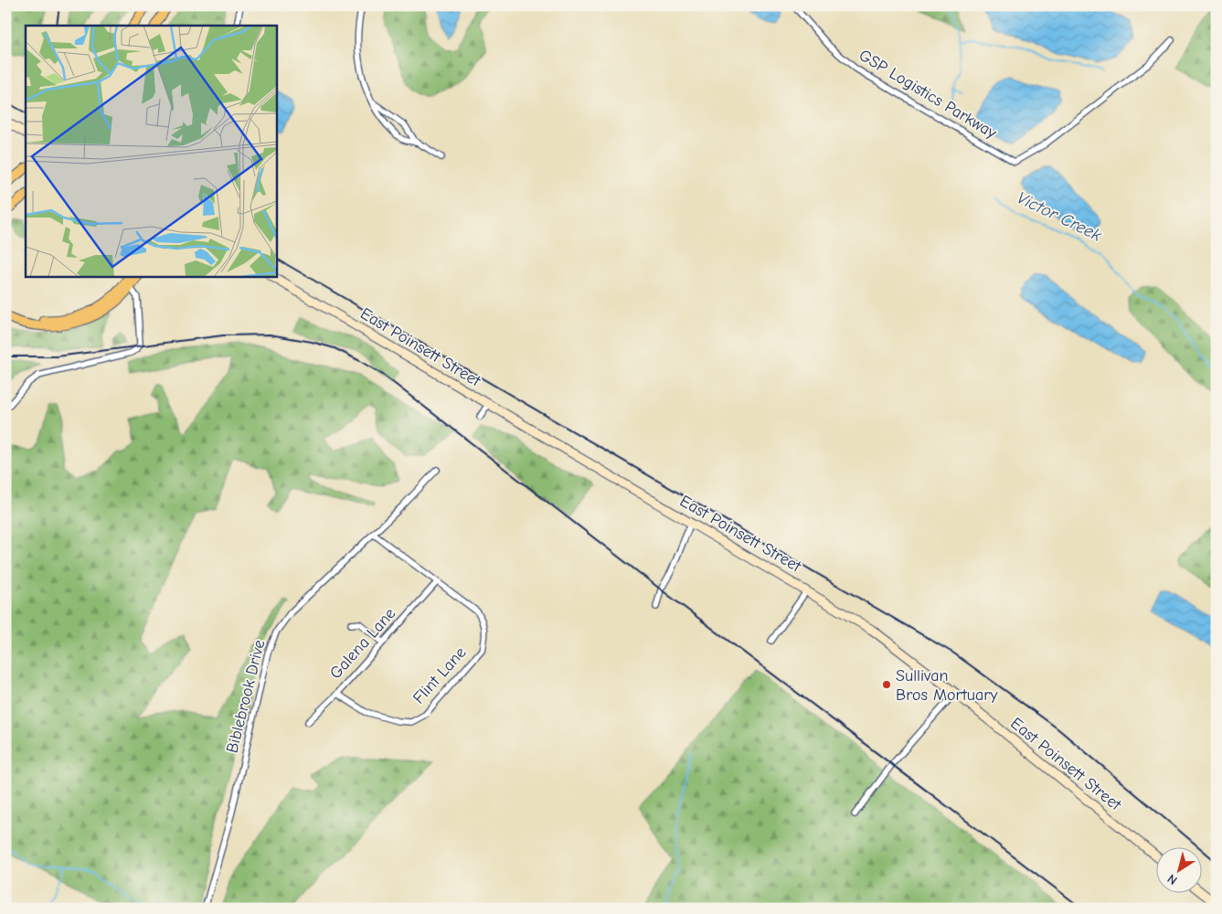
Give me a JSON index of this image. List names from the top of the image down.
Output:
{
  "streets": {
    "main road": ["East Poinsett Street"],
    "street": [
      "GSP Logistics Parkway",
      "Galena Lane",
      "Flint Lane",
      "Biblebrook Drive"
    ]
  },
  "crossings": [
    ["Galena Lane", "Flint Lane"],
    ["Flint Lane", "Biblebrook Drive"]
  ],
  "water": ["Victor Creek"],
  "places": ["Sullivan Bros Mortuary"],
  "north": "bottom left"
}
